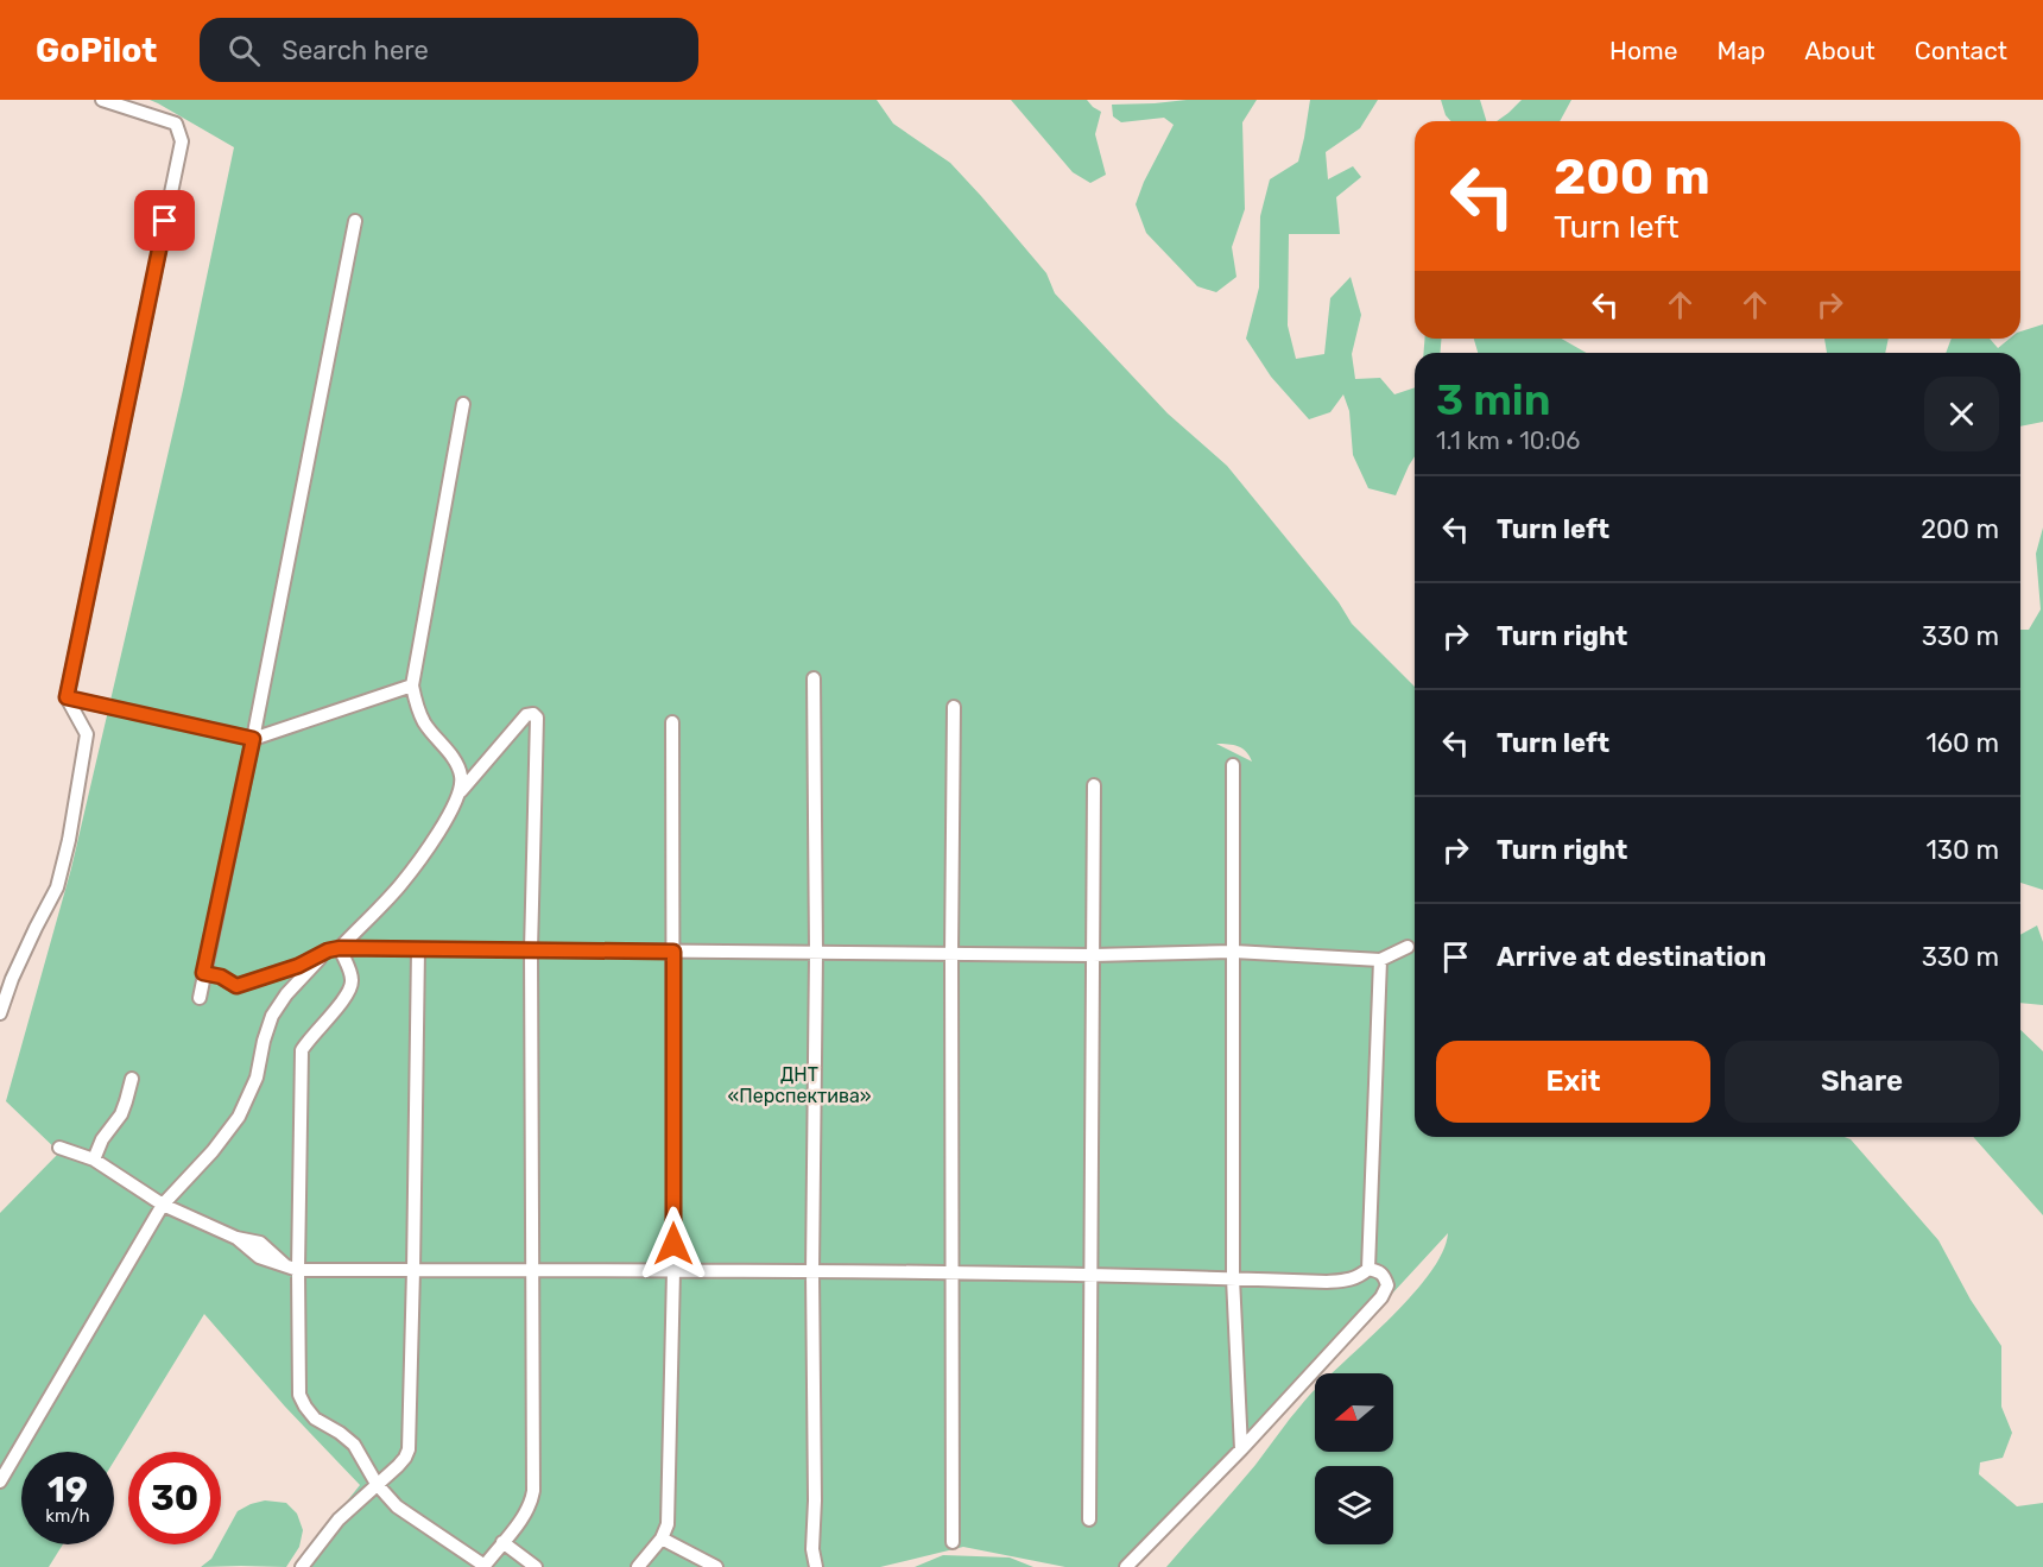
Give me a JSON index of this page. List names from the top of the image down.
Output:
{
  "parks": ["ДНТ «Перспектива»"],
  "north": "left",
  "page": {
    "header": "GoPilot",
    "search": "Search here",
    "nav": [
      "Home",
      "Map",
      "About",
      "Contact"
    ],
    "turn": ["200 m", "Turn left"],
    "heading": ["3 min", "1.1 km · 10:06"],
    "list": [
      {
        "name": "Turn left",
        "value": "200 m"
      },
      {
        "name": "Turn right",
        "value": "330 m"
      },
      {
        "name": "Turn left",
        "value": "160 m"
      },
      {
        "name": "Turn right",
        "value": "130 m"
      },
      {
        "name": "Arrive at destination",
        "value": "330 m"
      }
    ],
    "buttons": ["Exit", "Share"],
    "speed": "19 km/h",
    "limit": "30"
  }
}
